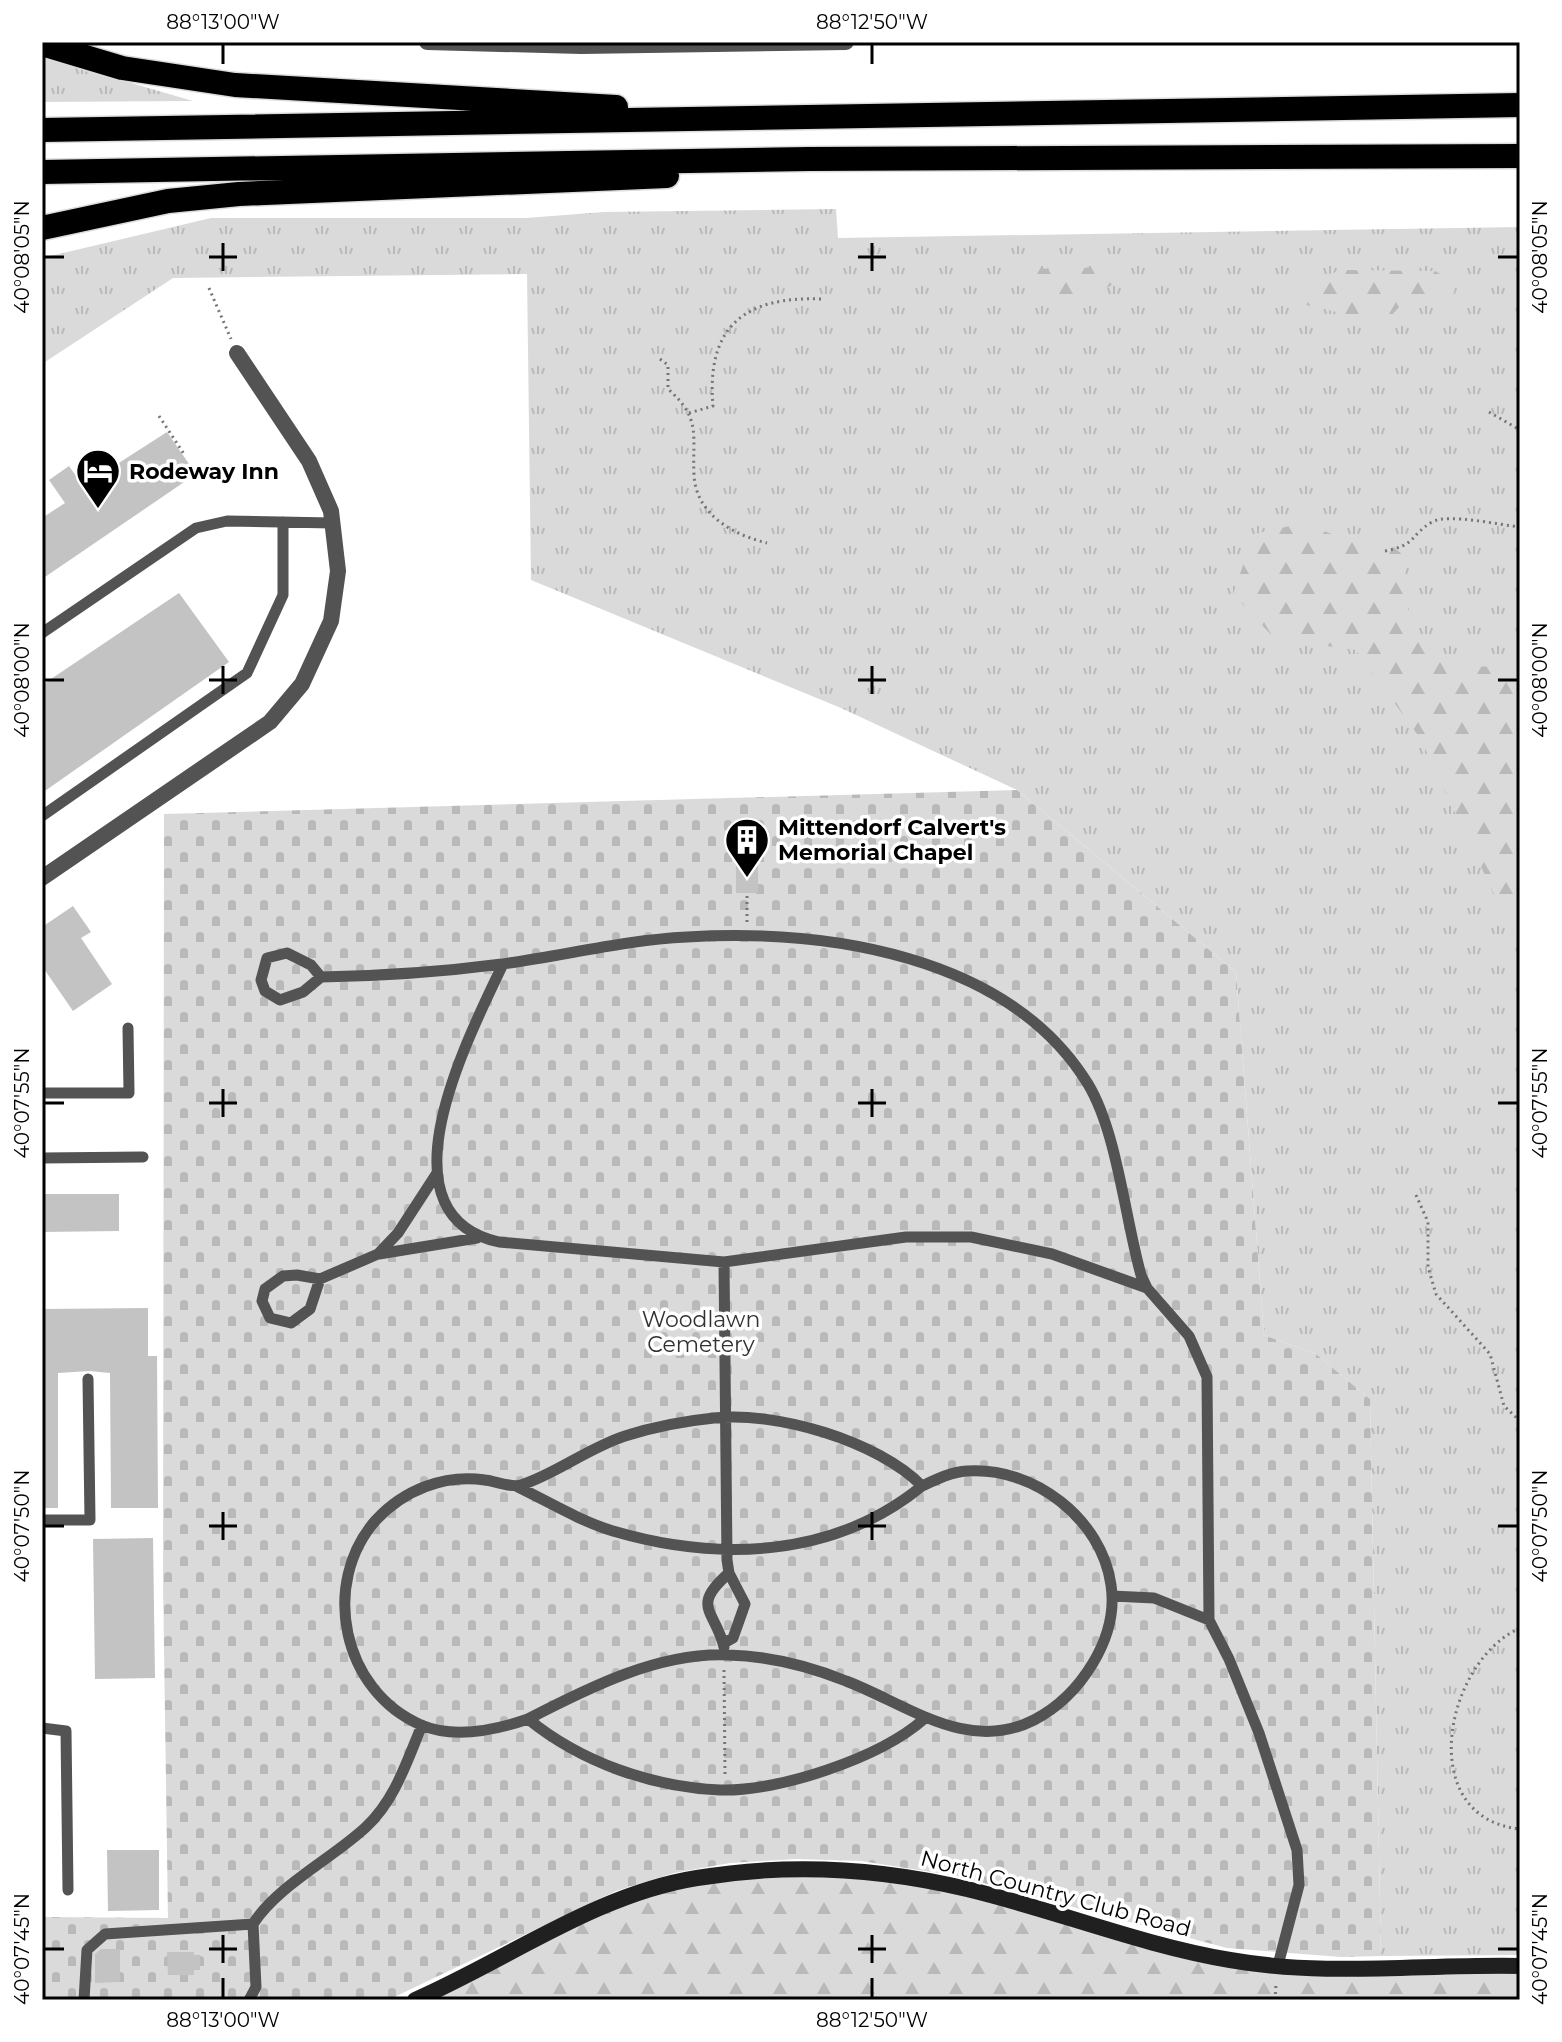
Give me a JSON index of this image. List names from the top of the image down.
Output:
{
  "streets": {
    "street": ["North Country Club Road"]
  },
  "parks": ["Woodlawn Cemetery"],
  "places": {
    "hotel": ["Rodeway Inn"],
    "building": ["Mittendorf Calvert's Memorial Chapel"]
  },
  "coordinates": [
    "88°13'00\"W",
    "88°12'50\"W",
    "40°08'05\"N",
    "40°08'00\"N",
    "40°07'55\"N",
    "40°07'50\"N",
    "40°07'45\"N"
  ]
}
